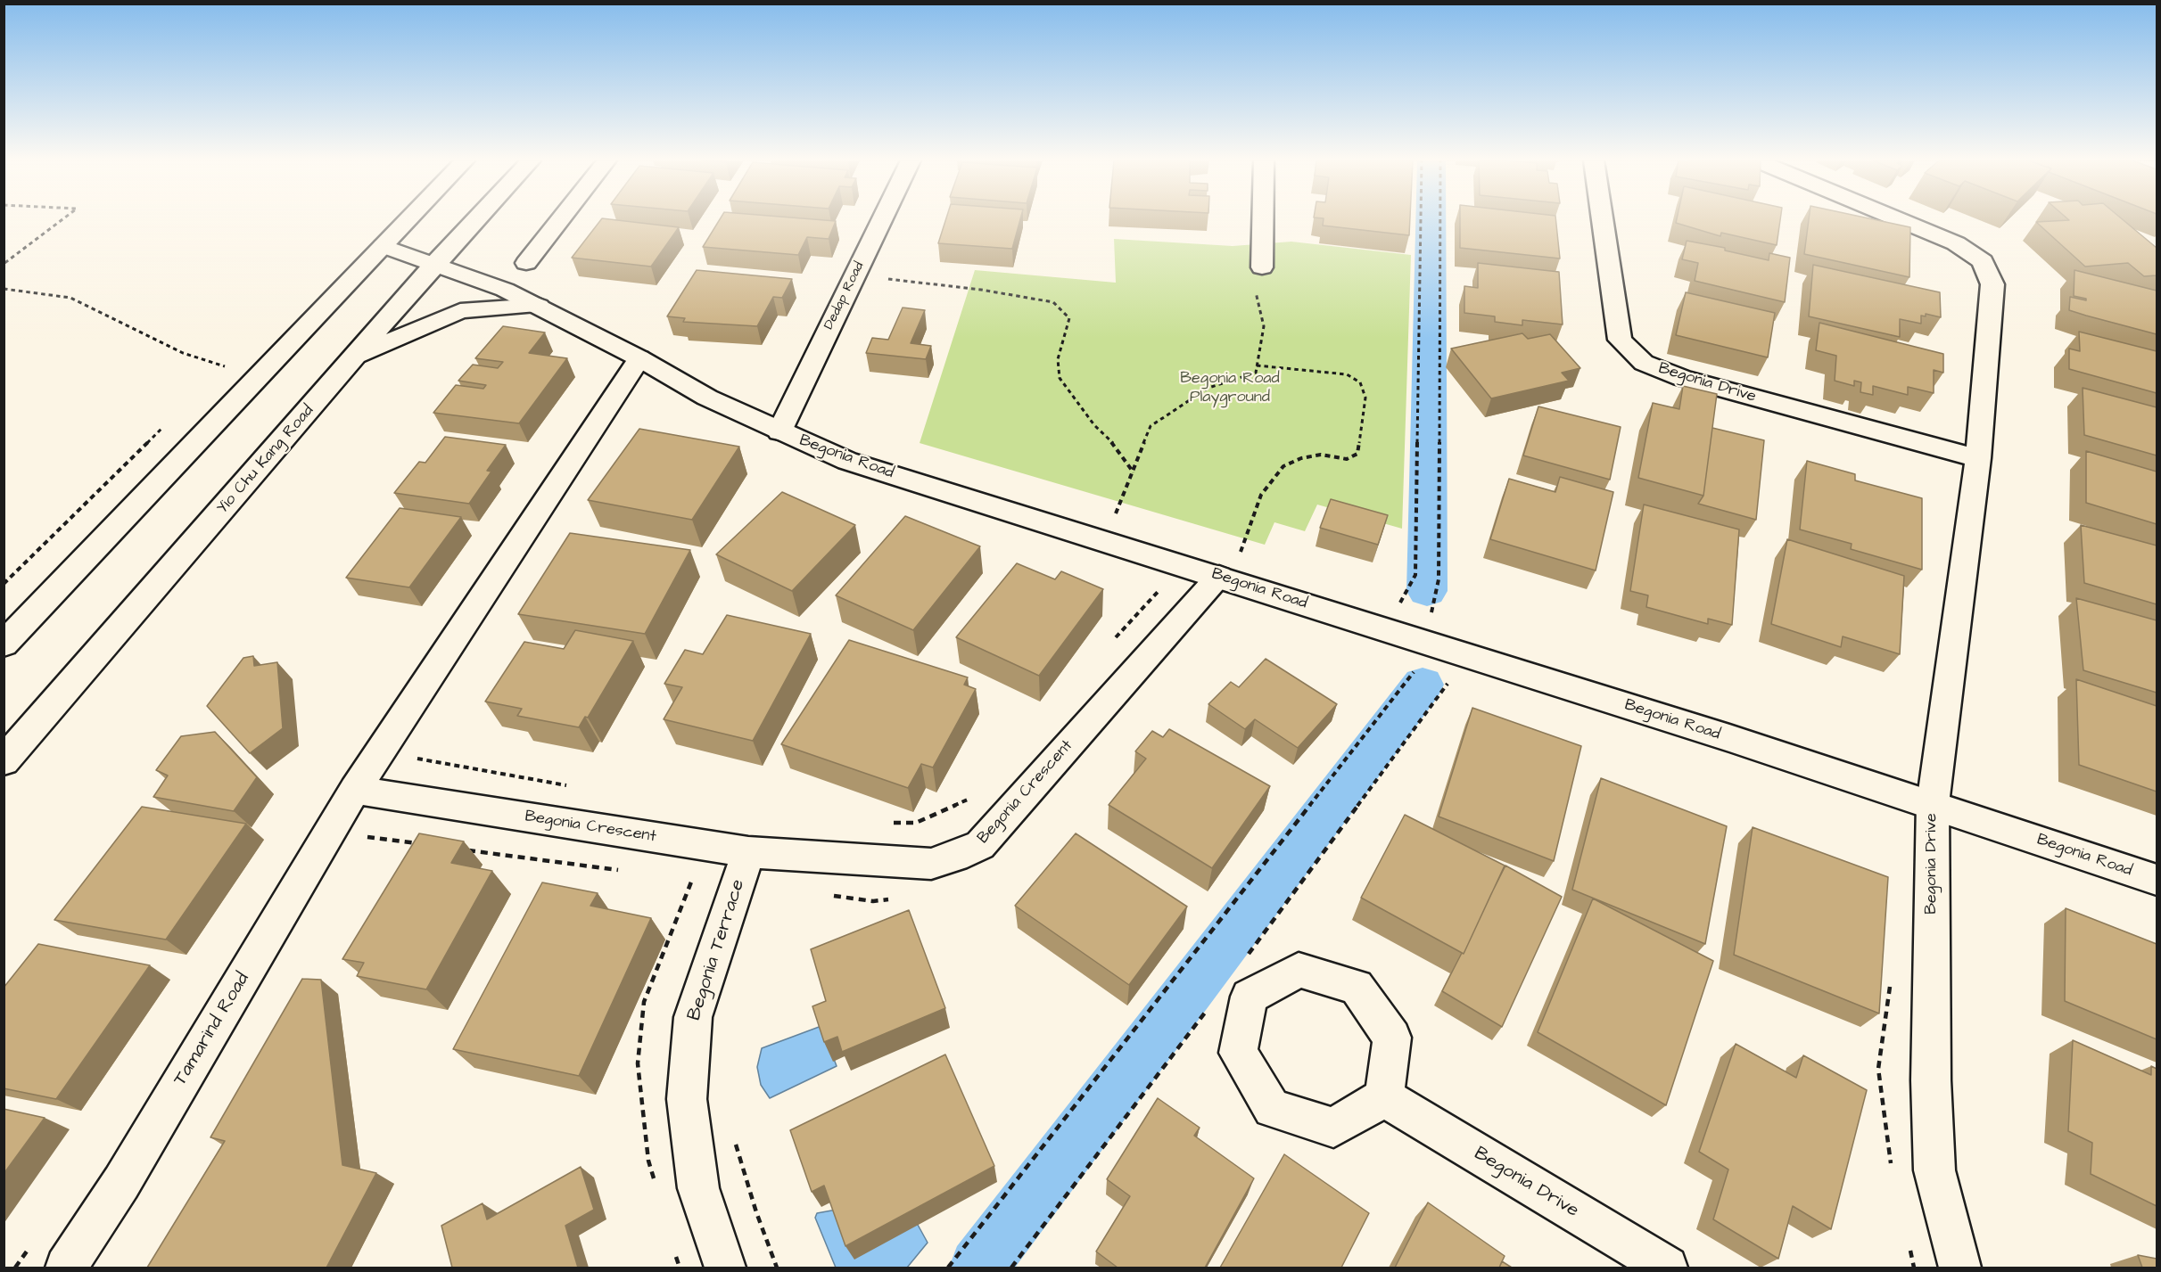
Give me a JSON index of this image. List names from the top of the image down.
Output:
{
  "streets": {
    "street": [
      "Dedap Road",
      "Begonia Drive",
      "Begonia Road",
      "Yio Chu Kang Road",
      "Begonia Crescent",
      "Begonia Terrace",
      "Tamarind Road"
    ]
  },
  "crossings": [
    ["Dedap Road", "Begonia Road"],
    ["Begonia Drive", "Begonia Road"],
    ["Begonia Road", "Yio Chu Kang Road"],
    ["Begonia Road", "Begonia Crescent"],
    ["Begonia Crescent", "Begonia Terrace"],
    ["Begonia Crescent", "Tamarind Road"]
  ],
  "parks": ["Begonia Road Playground"]
}
